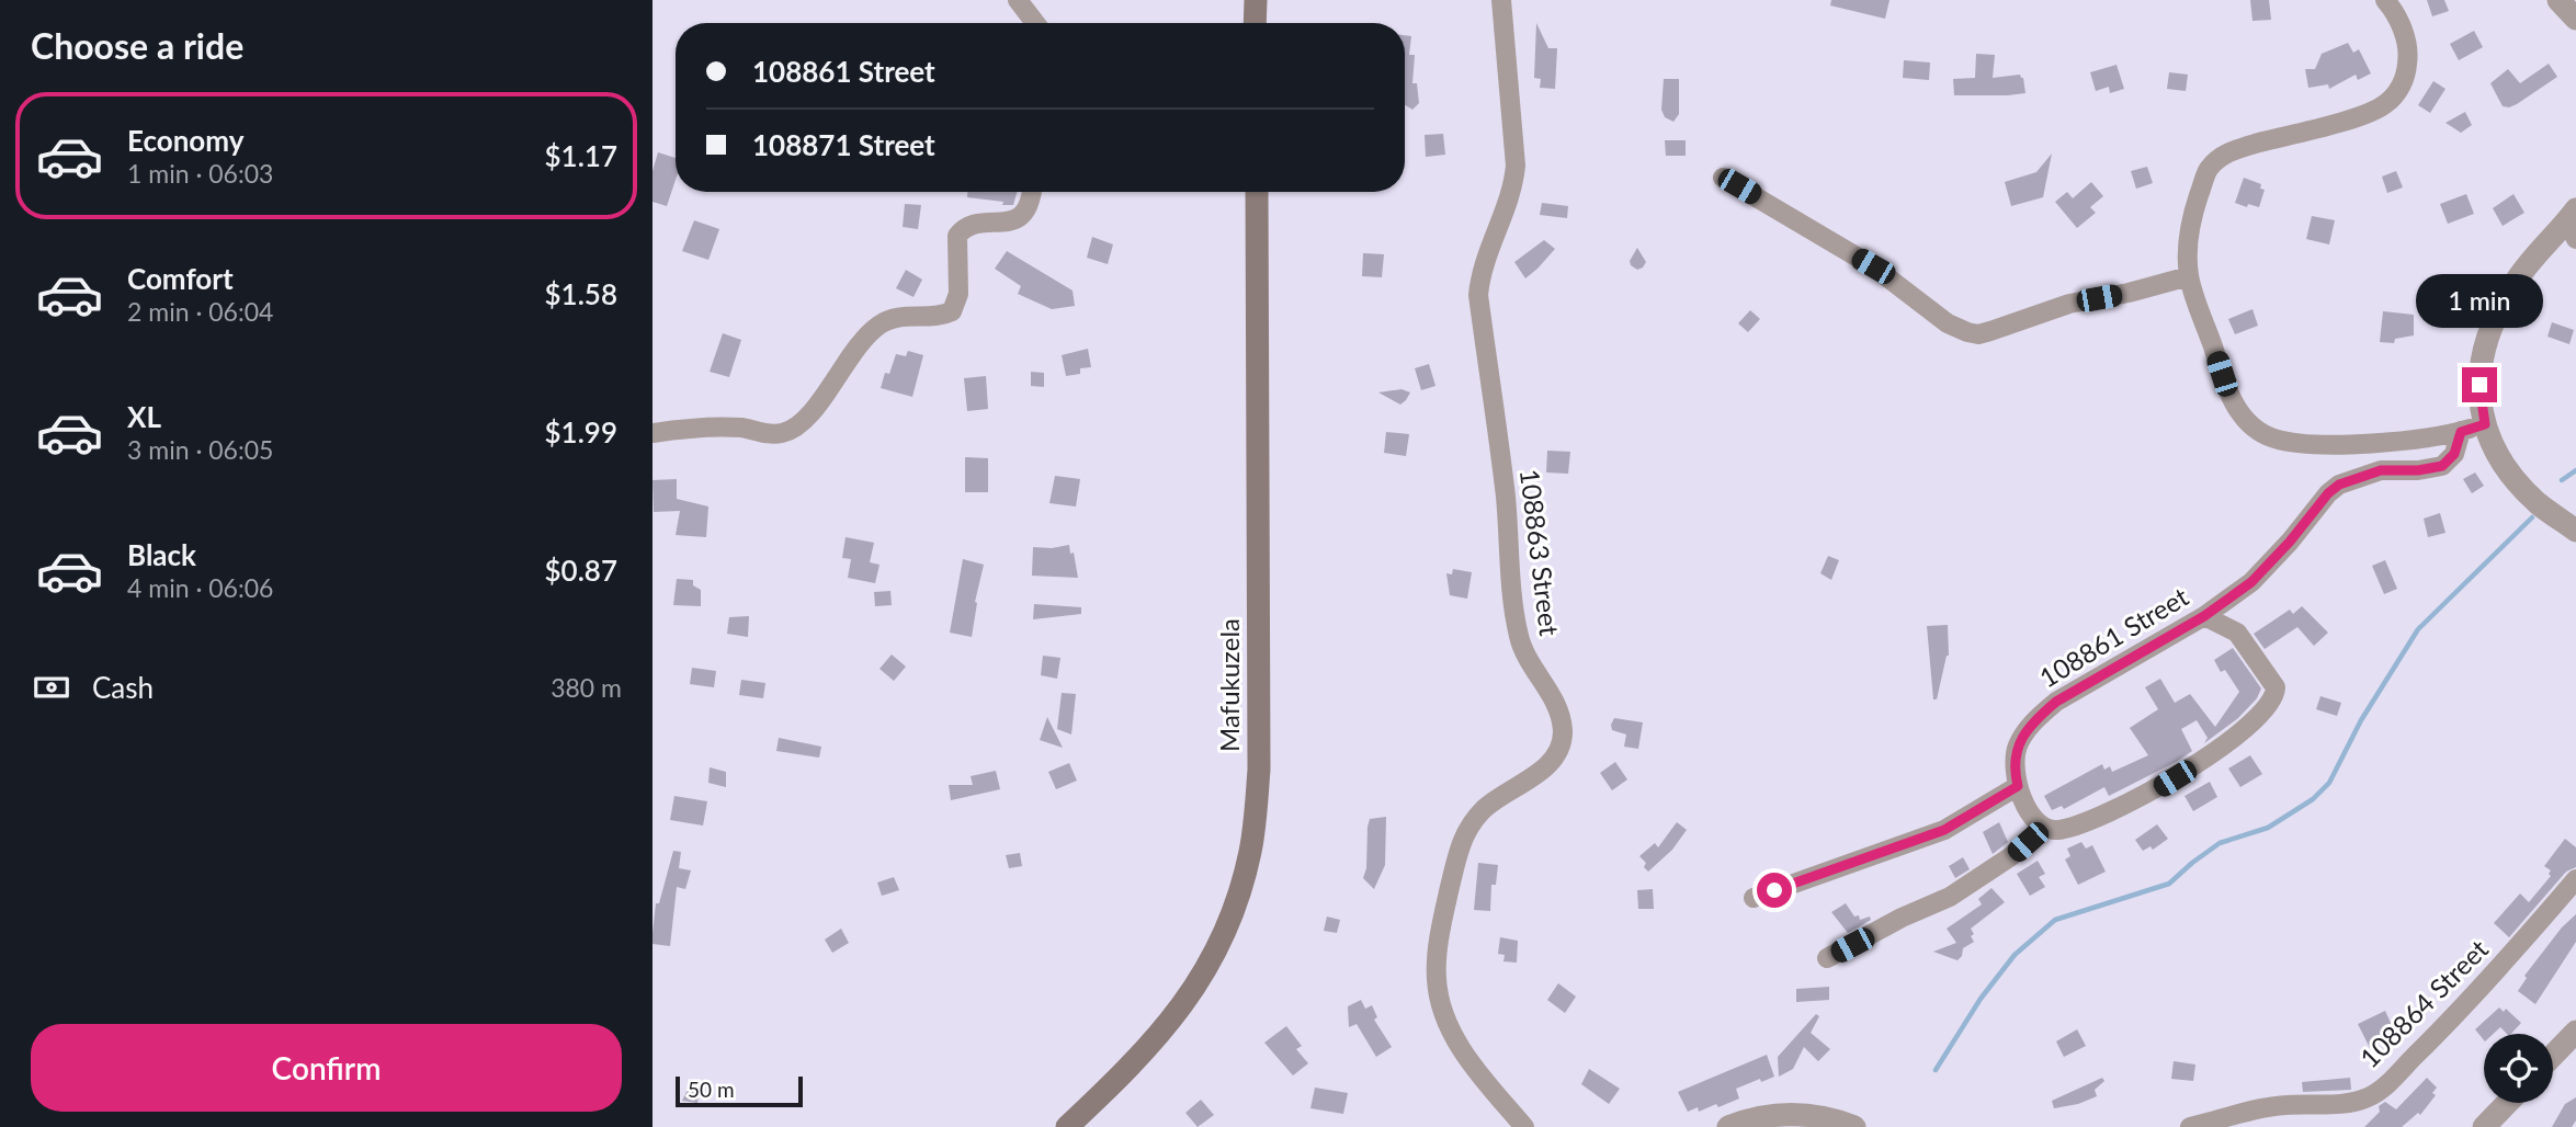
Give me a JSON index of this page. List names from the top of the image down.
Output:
{
  "streets": {
    "main road": ["Mafukuzela"],
    "street": ["108863 Street", "108861 Street", "108864 Street"]
  },
  "scale_bar": "50 m",
  "page": {
    "heading": "Choose a ride",
    "banner": ["108861 Street", "108871 Street"],
    "list": [
      {
        "name": "Economy",
        "note": "1 min · 06:03",
        "value": "$1.17"
      },
      {
        "name": "Comfort",
        "note": "2 min · 06:04",
        "value": "$1.58"
      },
      {
        "name": "XL",
        "note": "3 min · 06:05",
        "value": "$1.99"
      },
      {
        "name": "Black",
        "note": "4 min · 06:06",
        "value": "$0.87"
      }
    ],
    "bubble": "1 min",
    "pay": ["Cash", "380 m"],
    "buttons": "Confirm",
    "scale": "50 m"
  }
}
